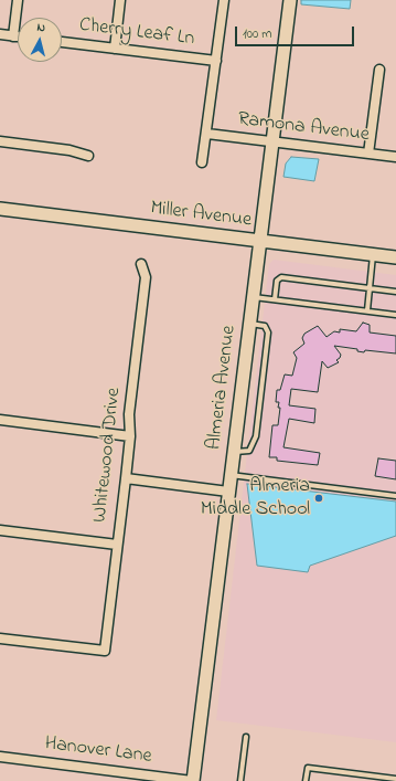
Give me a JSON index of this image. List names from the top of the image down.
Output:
{
  "streets": {
    "street": [
      "Cherry Leaf Ln",
      "Ramona Avenue",
      "Miller Avenue",
      "Almeria Avenue",
      "Whitewood Drive",
      "Hanover Lane"
    ]
  },
  "crossings": [
    ["Ramona Avenue", "Almeria Avenue"],
    ["Miller Avenue", "Almeria Avenue"],
    ["Almeria Avenue", "Hanover Lane"]
  ],
  "places": ["Almeria Middle School"],
  "scale_bar": "100 m",
  "north": "top"
}
